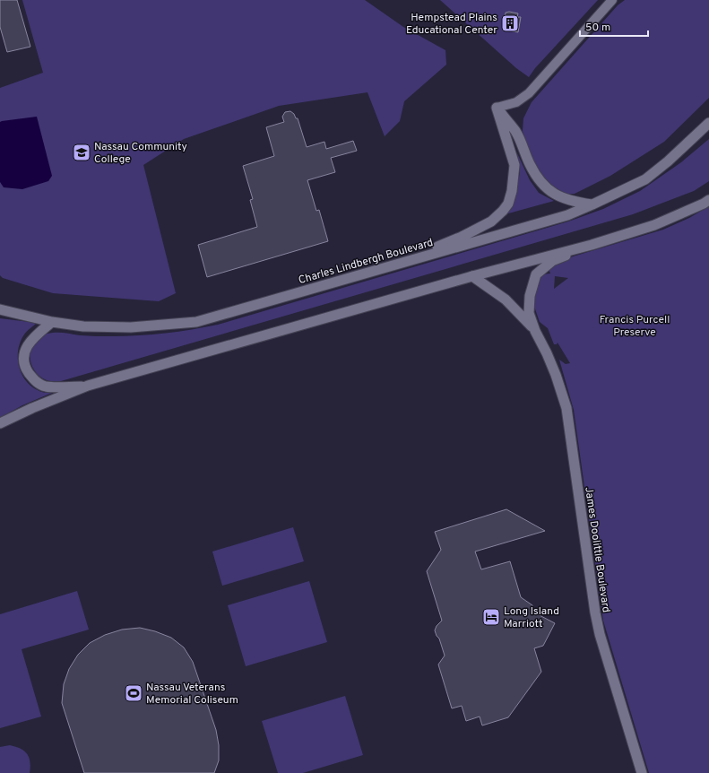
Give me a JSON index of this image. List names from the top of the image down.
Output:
{
  "streets": {
    "main road": ["Charles Lindbergh Boulevard", "James Doolittle Boulevard"]
  },
  "parks": ["Francis Purcell Preserve"],
  "places": {
    "building": ["Hempstead Plains Educational Center"],
    "school or university": ["Nassau Community College"],
    "hotel": ["Long Island Marriott"],
    "sports": ["Nassau Veterans Memorial Coliseum"]
  },
  "scale_bar": "50 m"
}
